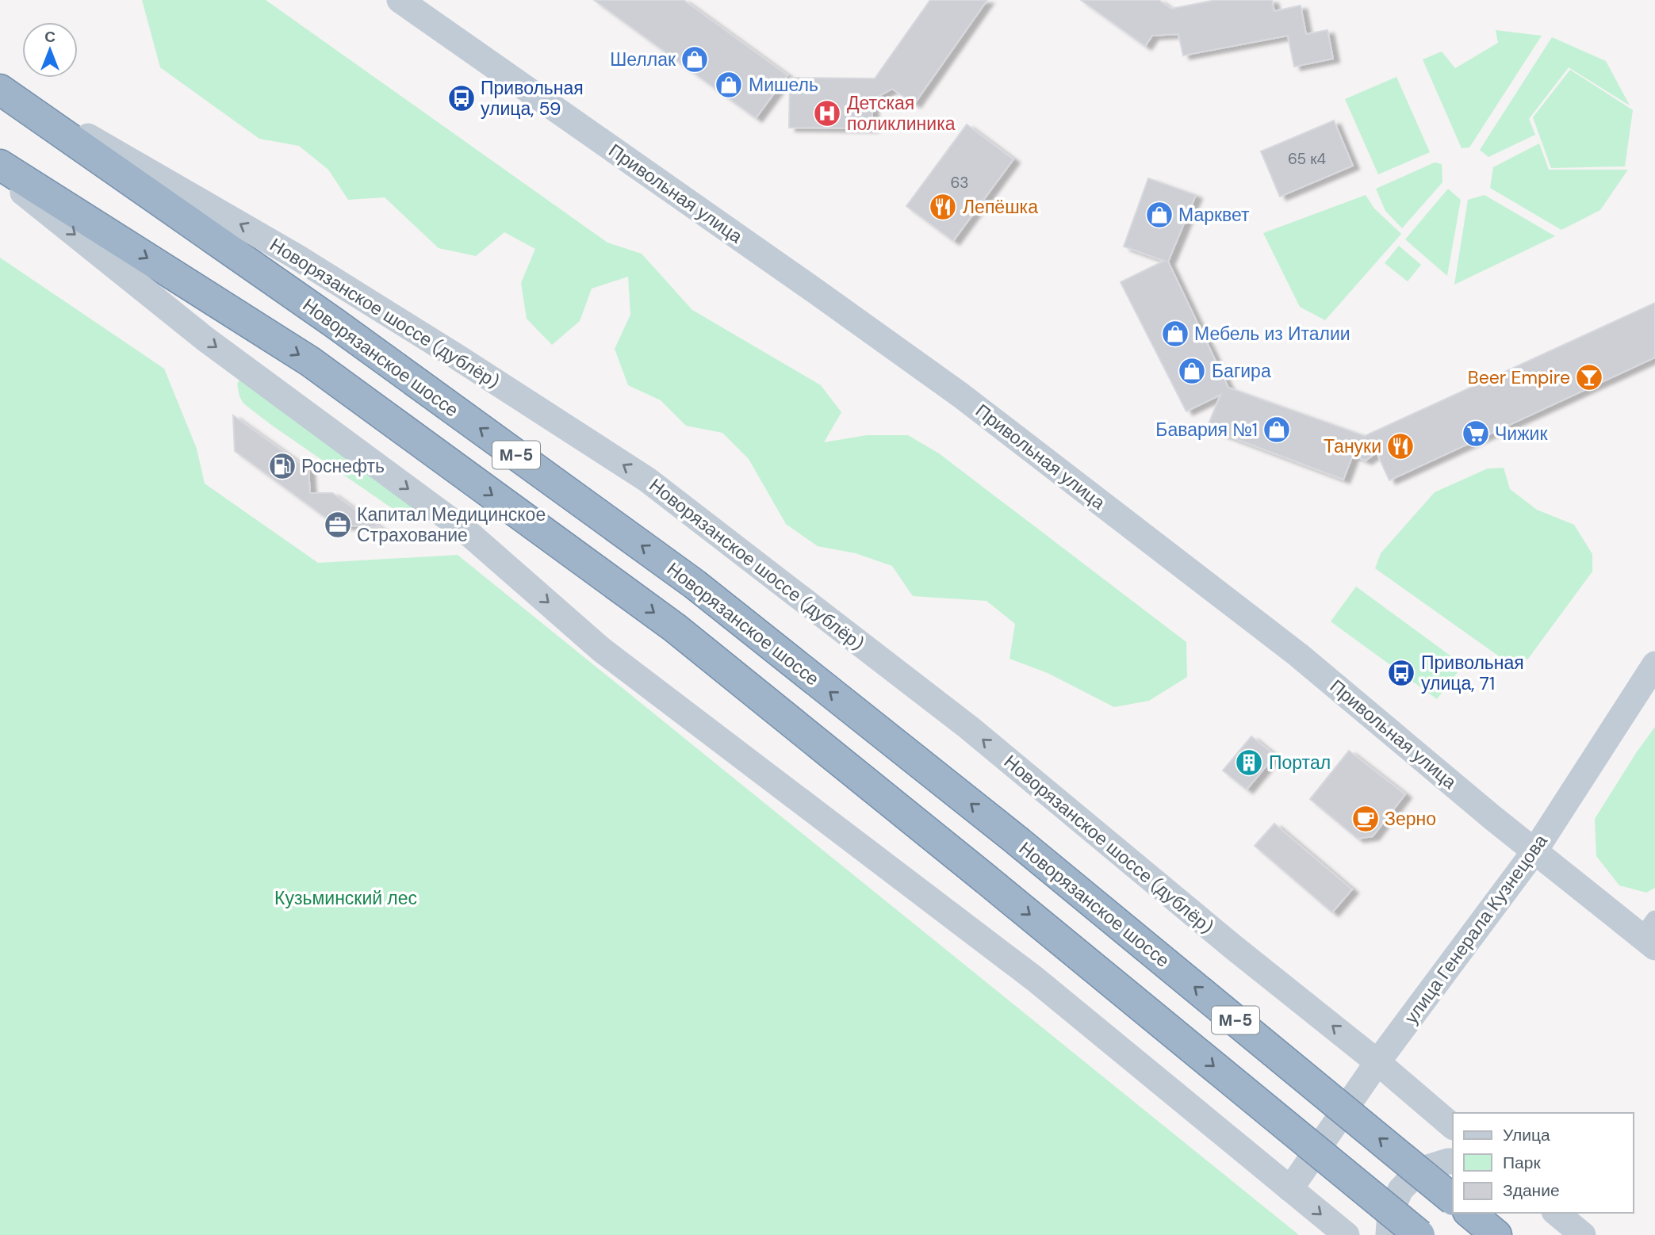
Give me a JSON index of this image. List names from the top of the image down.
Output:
{
  "streets": {
    "highway": ["Новорязанское шоссе", "М-5"],
    "main road": ["Привольная улица", "Новорязанское шоссе (дублёр)", "улица Генерала Кузнецова"]
  },
  "crossings": [
    ["Привольная улица", "улица Генерала Кузнецова"],
    ["Новорязанское шоссе (дублёр)", "улица Генерала Кузнецова"]
  ],
  "parks": ["Кузьминский лес"],
  "places": {
    "shop": [
      "Шеллак",
      "Мишель",
      "Марквет",
      "Мебель из Италии",
      "Багира",
      "Бавария №1"
    ],
    "bus stop": ["Привольная улица, 59", "Привольная улица, 71"],
    "hospital": ["Детская поликлиника"],
    "restaurant": ["Лепёшка", "Тануки"],
    "bar": ["Beer Empire"],
    "supermarket": ["Чижик"],
    "fuel station": ["Роснефть"],
    "office": ["Капитал Медицинское Страхование"],
    "building": ["Портал"],
    "cafe": ["Зерно"]
  },
  "house_numbers": ["65 к4", "63"],
  "legend": ["Улица", "Парк", "Здание"],
  "north": "top"
}
